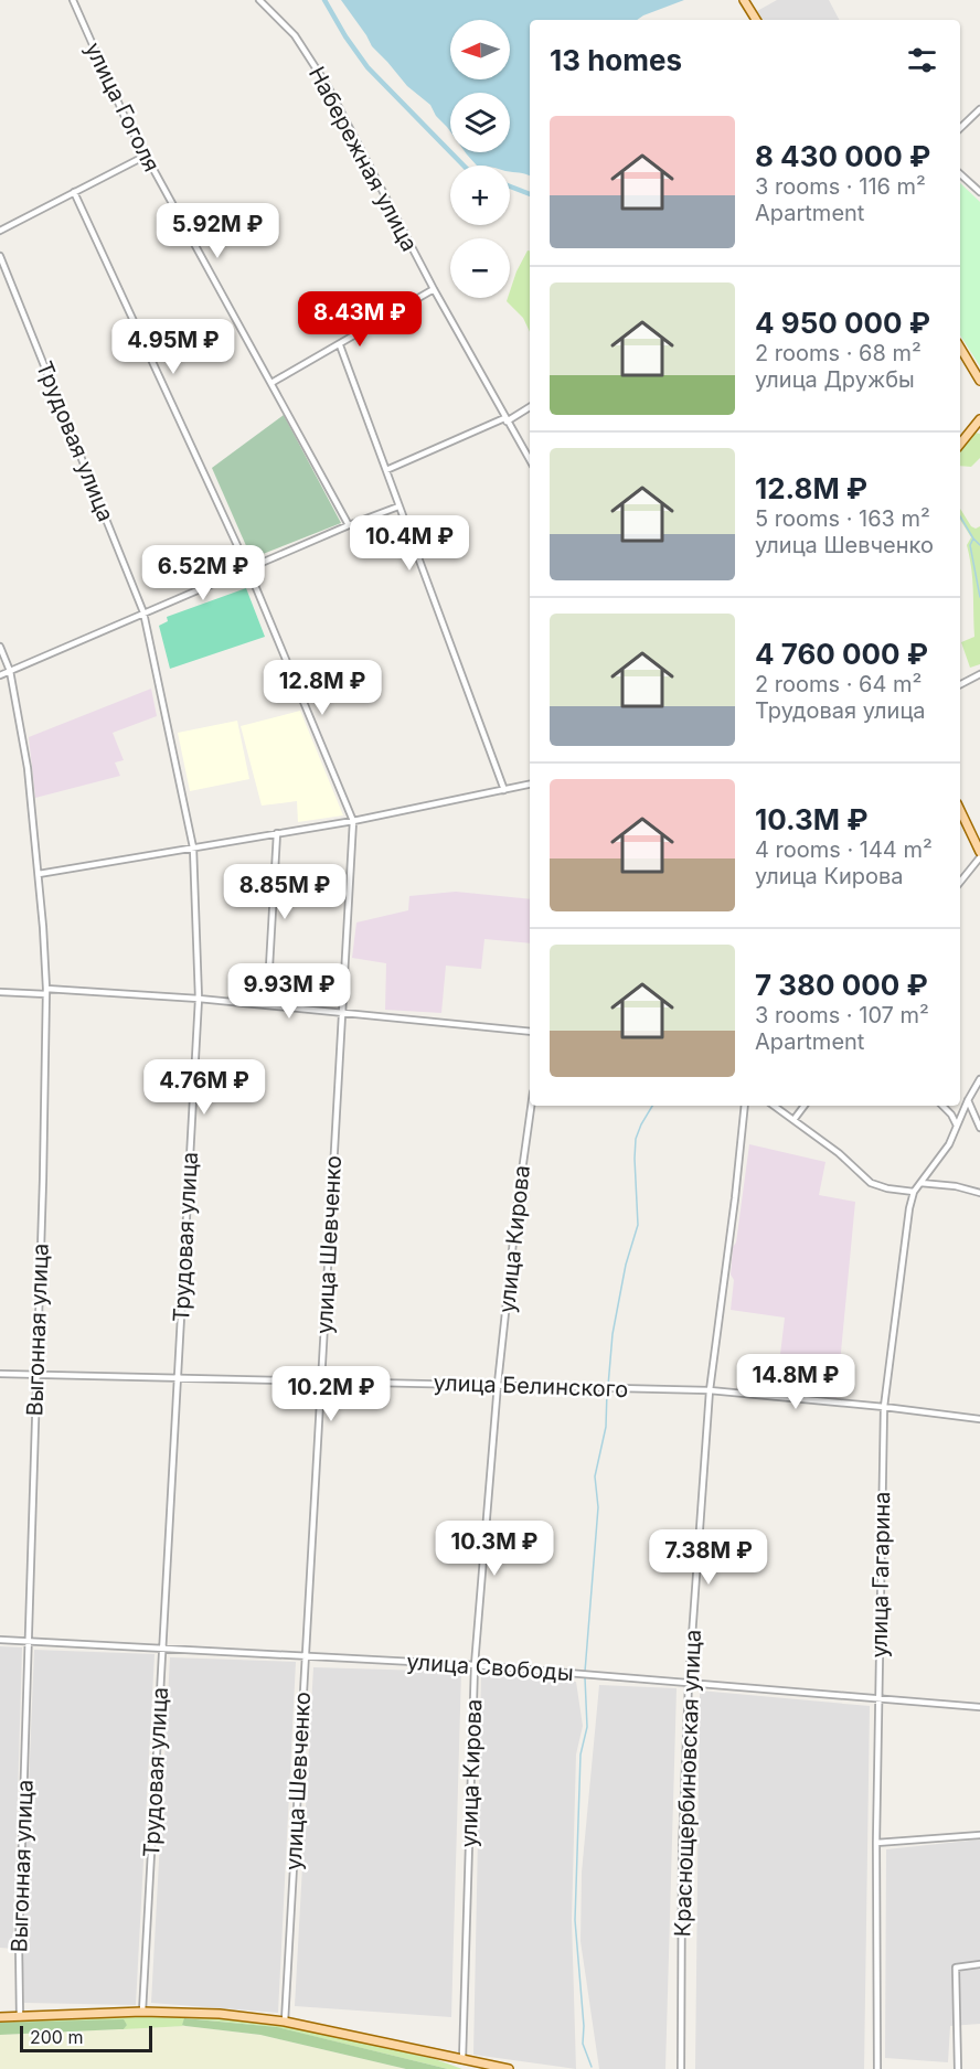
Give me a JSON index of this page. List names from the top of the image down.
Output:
{
  "streets": {
    "street": [
      "улица Гоголя",
      "Набережная улица",
      "Трудовая улица",
      "улица Кирова",
      "улица Шевченко",
      "Выгонная улица",
      "улица Белинского",
      "улица Гагарина",
      "улица Свободы",
      "Краснощербиновская улица"
    ]
  },
  "crossings": [
    ["Трудовая улица", "улица Белинского"],
    ["Трудовая улица", "улица Свободы"],
    ["улица Кирова", "улица Белинского"],
    ["улица Кирова", "улица Свободы"],
    ["улица Шевченко", "улица Белинского"],
    ["улица Шевченко", "улица Свободы"],
    ["Выгонная улица", "улица Белинского"],
    ["Выгонная улица", "улица Свободы"],
    ["улица Белинского", "улица Гагарина"],
    ["улица Белинского", "Краснощербиновская улица"],
    ["улица Гагарина", "улица Свободы"],
    ["улица Свободы", "Краснощербиновская улица"]
  ],
  "scale_bar": "200 m",
  "north": "left",
  "page": {
    "map_buttons": ["+", "−"],
    "heading": "13 homes",
    "list": [
      {
        "name": "8 430 000 ₽",
        "note": "3 rooms · 116 m² · Apartment"
      },
      {
        "name": "4 950 000 ₽",
        "note": "2 rooms · 68 m² · улица Дружбы"
      },
      {
        "name": "12.8M ₽",
        "note": "5 rooms · 163 m² · улица Шевченко"
      },
      {
        "name": "4 760 000 ₽",
        "note": "2 rooms · 64 m² · Трудовая улица"
      },
      {
        "name": "10.3M ₽",
        "note": "4 rooms · 144 m² · улица Кирова"
      },
      {
        "name": "7 380 000 ₽",
        "note": "3 rooms · 107 m² · Apartment"
      }
    ],
    "price": [
      "5.92M ₽",
      "8.43M ₽",
      "4.95M ₽",
      "10.4M ₽",
      "6.52M ₽",
      "12.8M ₽",
      "8.85M ₽",
      "9.93M ₽",
      "4.76M ₽",
      "14.8M ₽",
      "10.2M ₽",
      "10.3M ₽",
      "7.38M ₽"
    ],
    "scale": "200 m"
  }
}
